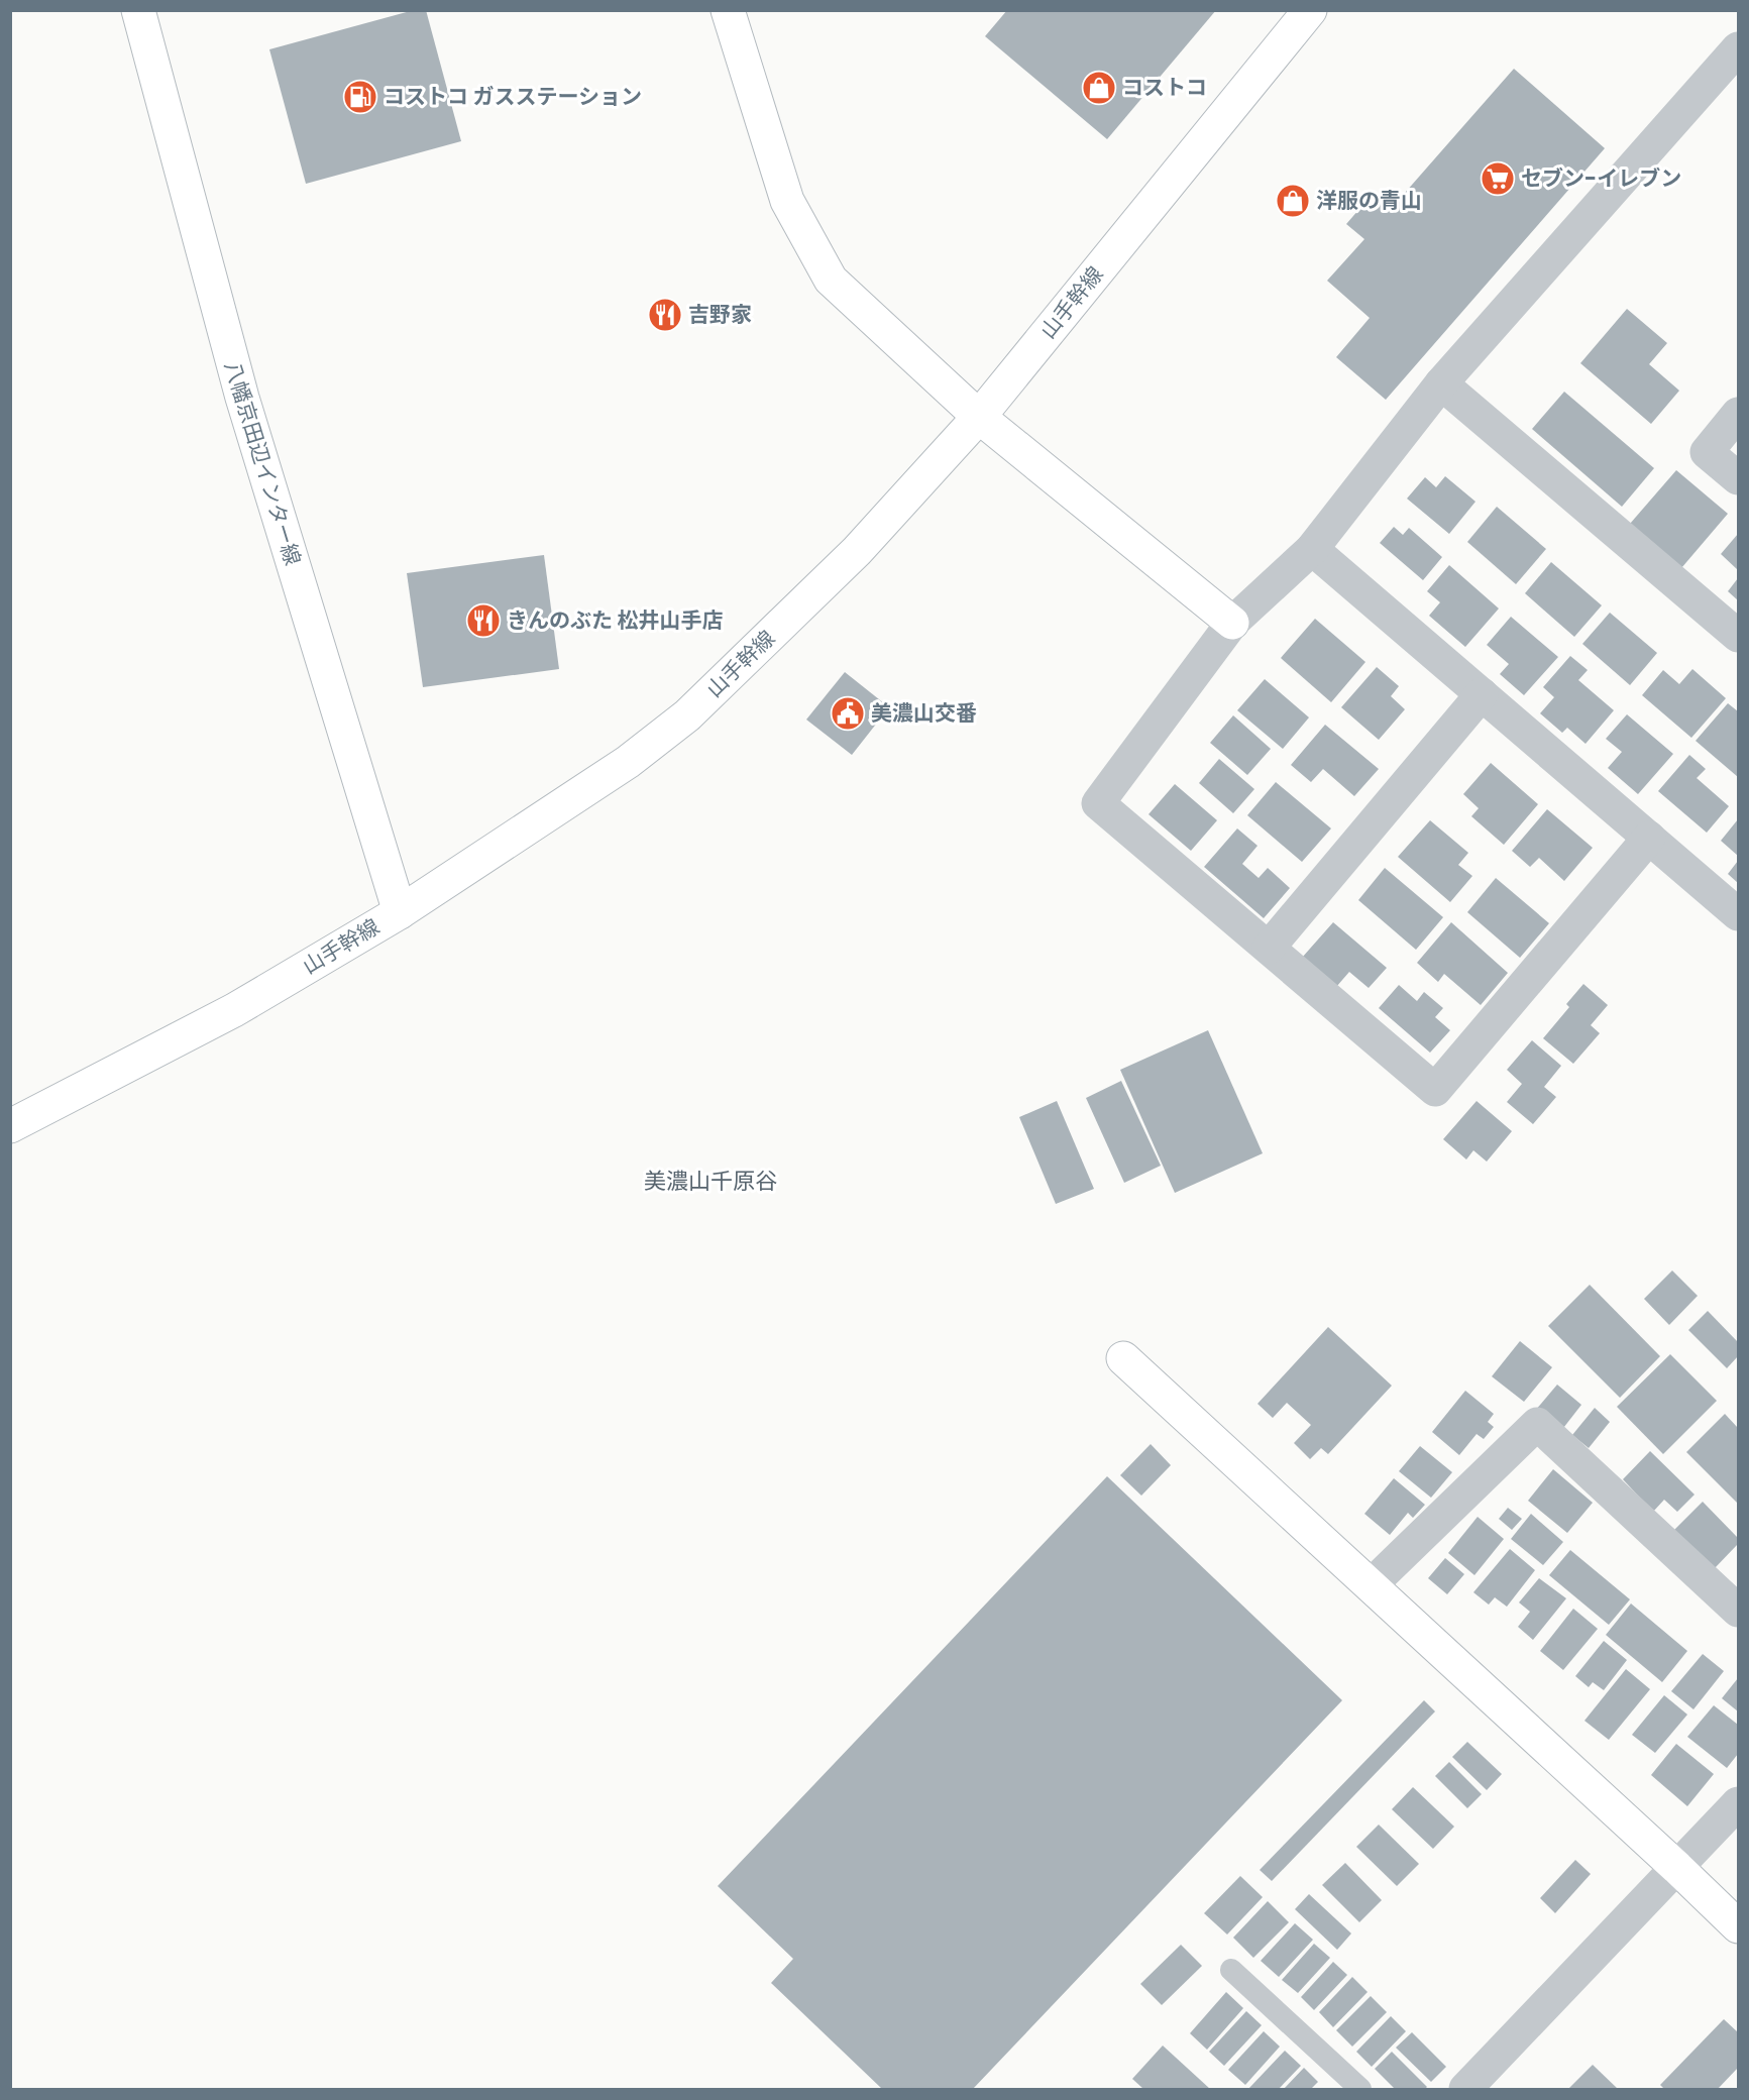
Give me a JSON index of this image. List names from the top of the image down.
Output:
{
  "streets": {
    "street": ["山手幹線", "八幡京田辺インター線"]
  },
  "crossings": [
    ["山手幹線", "八幡京田辺インター線"]
  ],
  "districts": ["美濃山千原谷"],
  "places": {
    "shop": ["コストコ", "洋服の青山"],
    "fuel station": ["コストコ ガスステーション"],
    "supermarket": ["セブン-イレブン"],
    "restaurant": ["吉野家", "きんのぶた 松井山手店"],
    "public building": ["美濃山交番"]
  }
}
